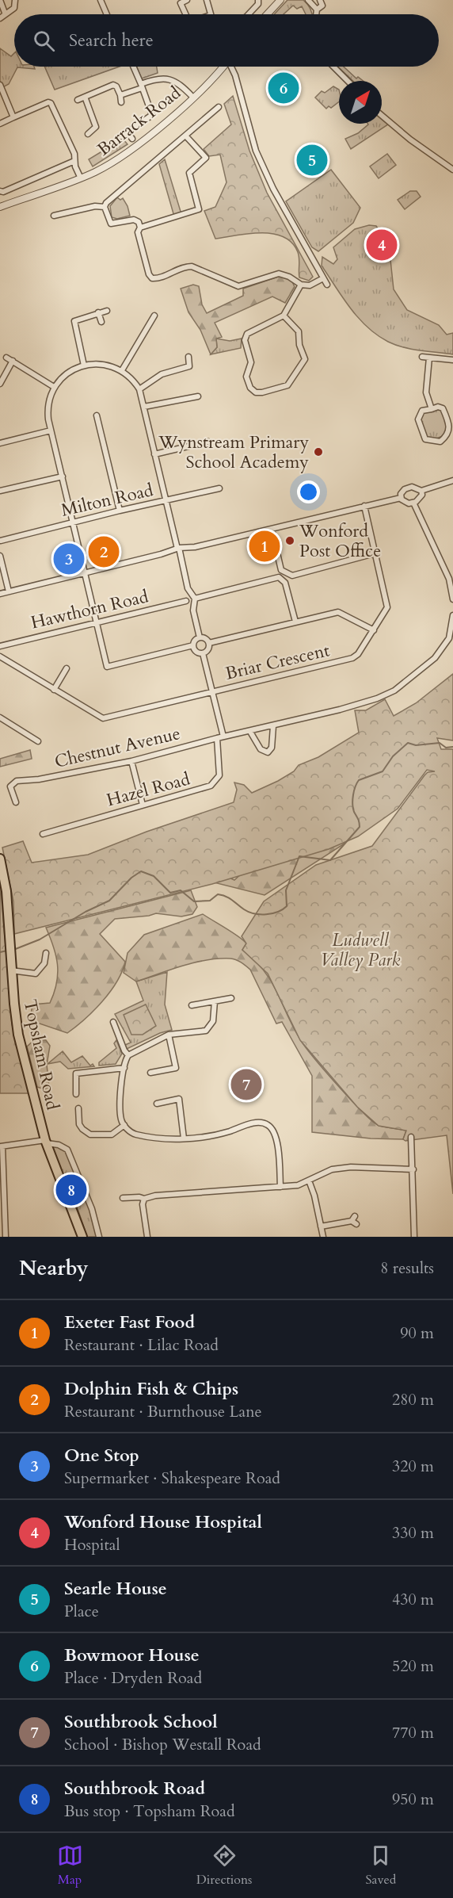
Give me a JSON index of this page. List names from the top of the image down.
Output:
{
  "streets": {
    "main road": ["Topsham Road"],
    "street": [
      "Barrack Road",
      "Milton Road",
      "Hawthorn Road",
      "Briar Crescent",
      "Chestnut Avenue",
      "Hazel Road"
    ]
  },
  "crossings": [
    ["Chestnut Avenue", "Hazel Road"]
  ],
  "parks": ["Ludwell Valley Park"],
  "places": ["Wynstream Primary School Academy", "Wonford Post Office"],
  "north": "top right",
  "page": {
    "search": "Search here",
    "pins": [
      "6",
      "5",
      "4",
      "1",
      "2",
      "3",
      "7",
      "8"
    ],
    "heading": ["Nearby", "8 results"],
    "list": [
      {
        "mark": "1",
        "name": "Exeter Fast Food",
        "note": "Restaurant · Lilac Road",
        "value": "90 m"
      },
      {
        "mark": "2",
        "name": "Dolphin Fish & Chips",
        "note": "Restaurant · Burnthouse Lane",
        "value": "280 m"
      },
      {
        "mark": "3",
        "name": "One Stop",
        "note": "Supermarket · Shakespeare Road",
        "value": "320 m"
      },
      {
        "mark": "4",
        "name": "Wonford House Hospital",
        "note": "Hospital",
        "value": "330 m"
      },
      {
        "mark": "5",
        "name": "Searle House",
        "note": "Place",
        "value": "430 m"
      },
      {
        "mark": "6",
        "name": "Bowmoor House",
        "note": "Place · Dryden Road",
        "value": "520 m"
      },
      {
        "mark": "7",
        "name": "Southbrook School",
        "note": "School · Bishop Westall Road",
        "value": "770 m"
      },
      {
        "mark": "8",
        "name": "Southbrook Road",
        "note": "Bus stop · Topsham Road",
        "value": "950 m"
      }
    ],
    "nav": ["Map", "Directions", "Saved"]
  }
}
